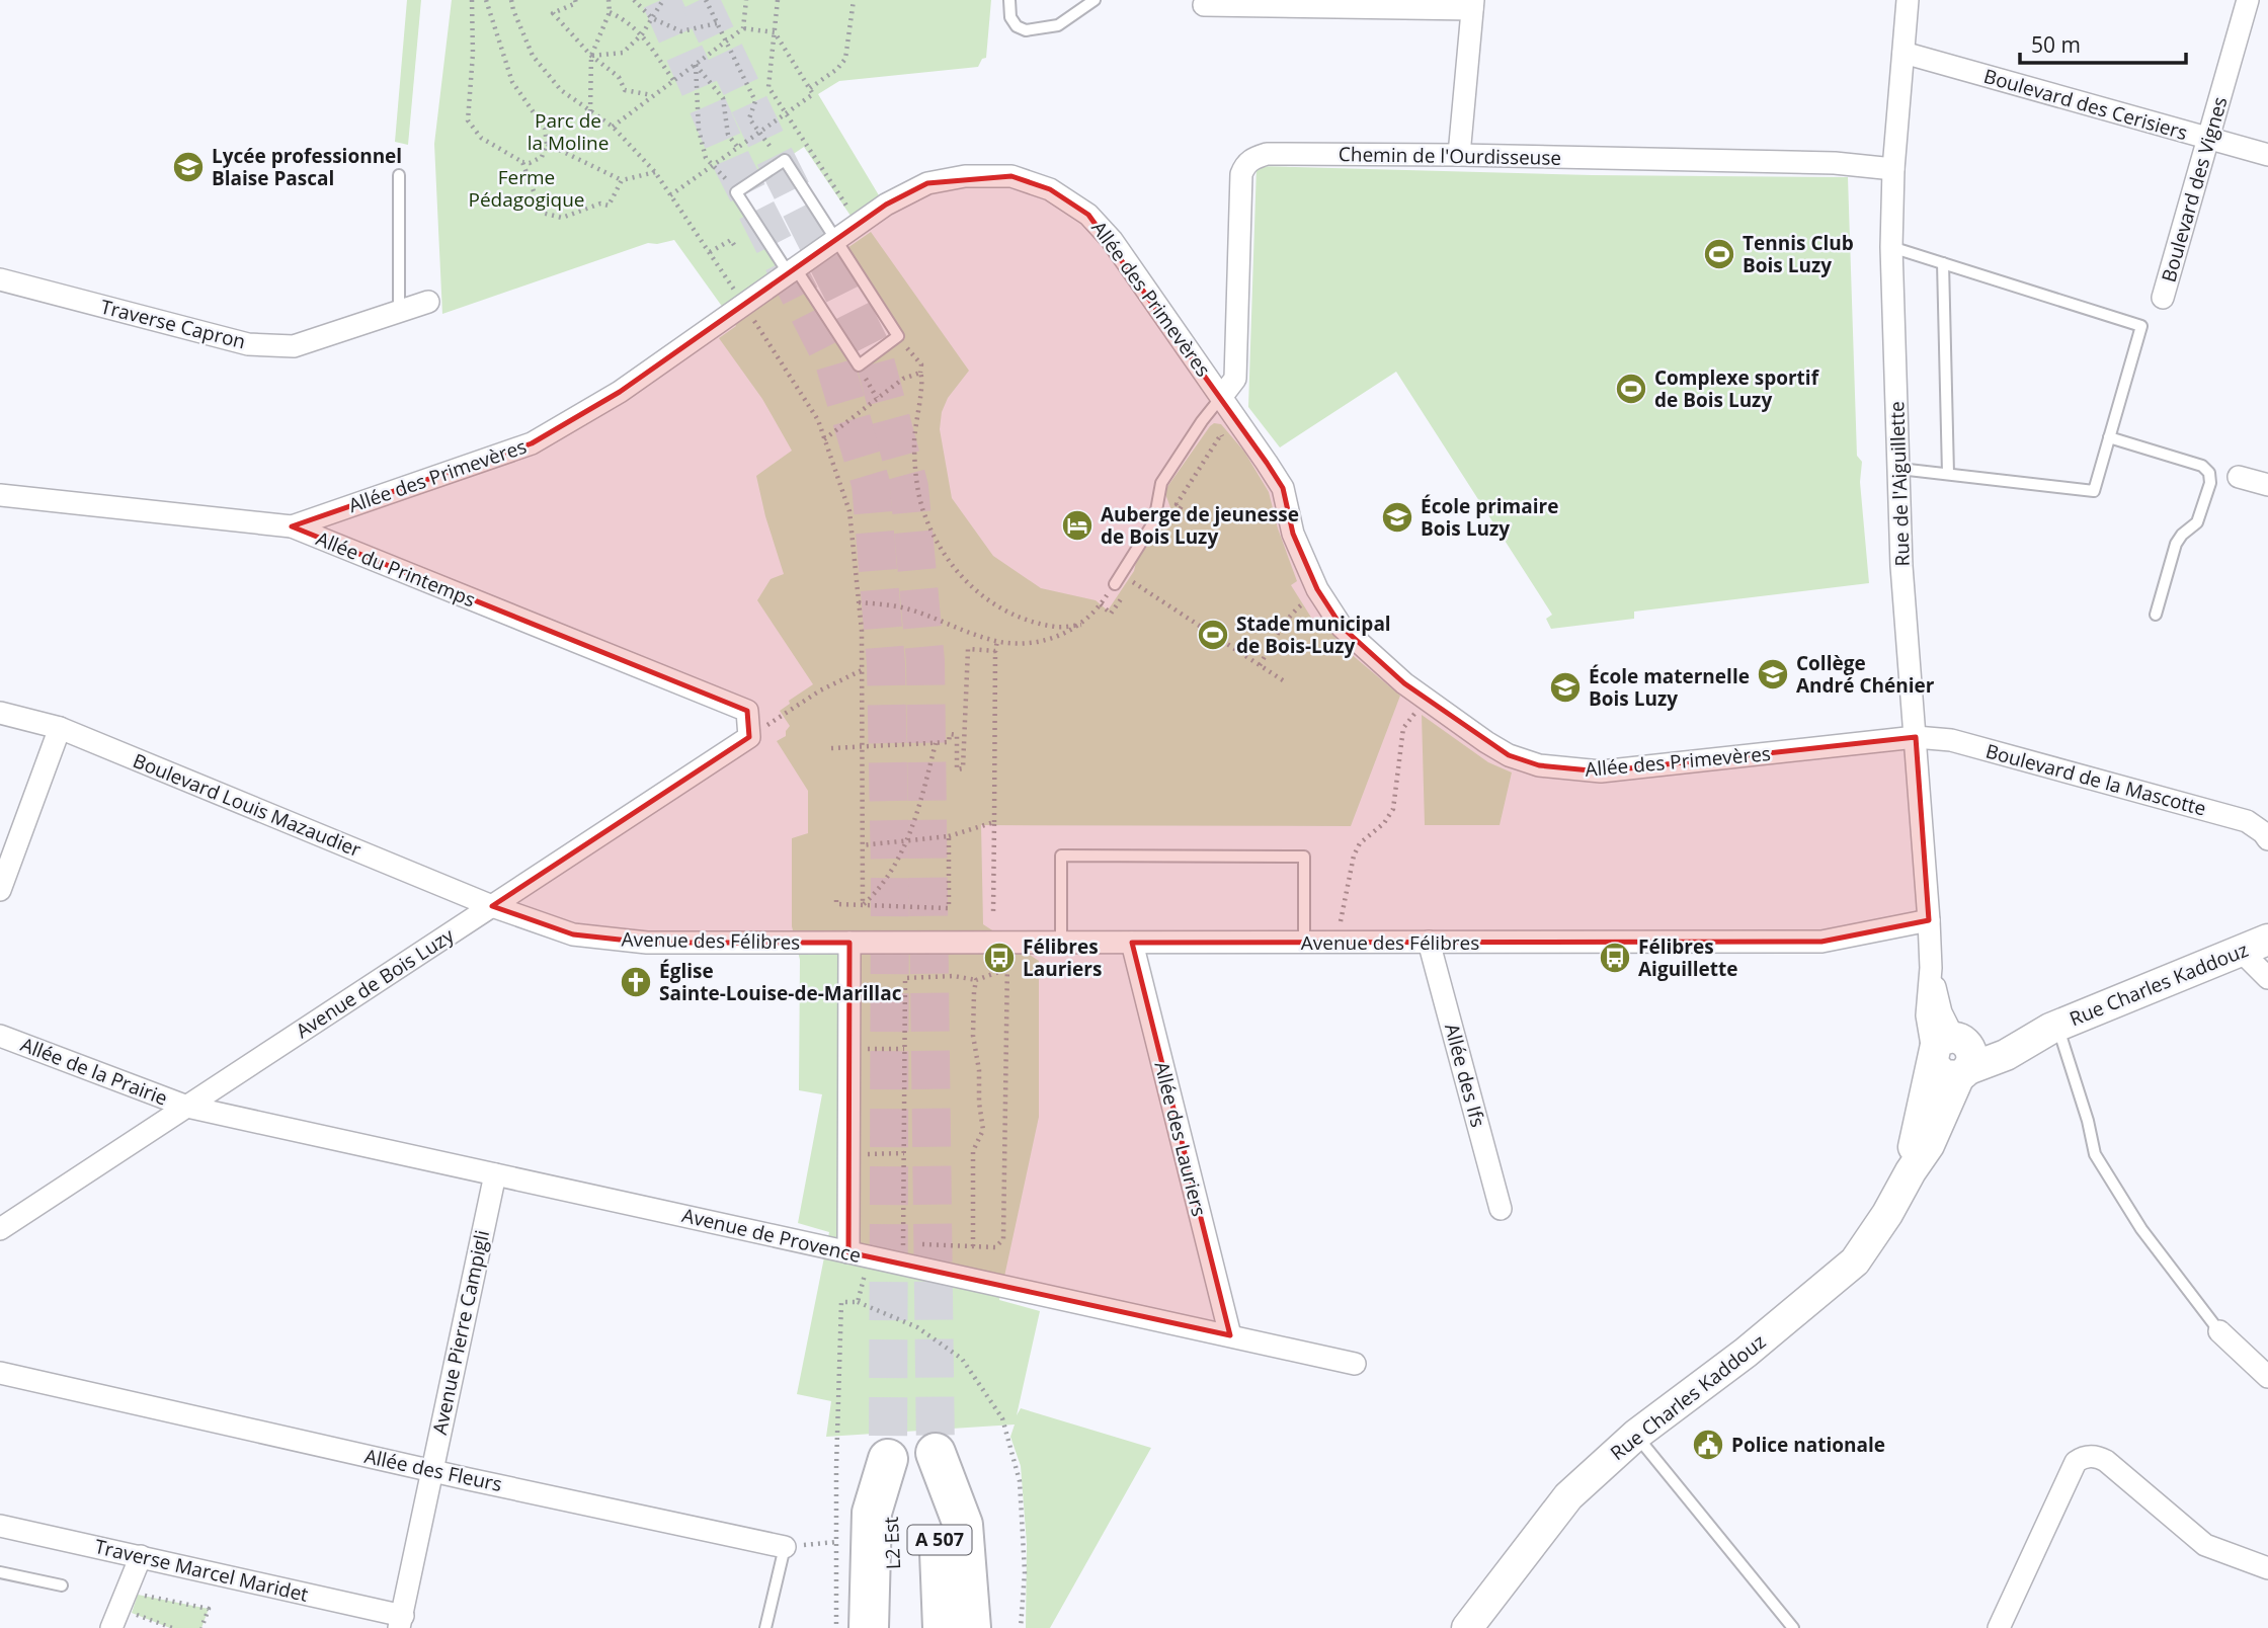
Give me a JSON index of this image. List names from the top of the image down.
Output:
{
  "streets": {
    "highway": ["A 507", "L2 Est"],
    "street": [
      "Boulevard des Cerisiers",
      "Chemin de l'Ourdisseuse",
      "Boulevard des Vignes",
      "Allée des Primevères",
      "Traverse Capron",
      "Rue de l'Aiguillette",
      "Allée du Printemps",
      "Boulevard de la Mascotte",
      "Boulevard Louis Mazaudier",
      "Avenue des Félibres",
      "Avenue de Bois Luzy",
      "Rue Charles Kaddouz",
      "Allée de la Prairie",
      "Allée des Ifs",
      "Allée des Lauriers",
      "Avenue de Provence",
      "Avenue Pierre Campigli",
      "Allée des Fleurs",
      "Traverse Marcel Maridet"
    ]
  },
  "crossings": [
    ["Boulevard des Cerisiers", "Boulevard des Vignes"],
    ["Boulevard des Cerisiers", "Rue de l'Aiguillette"],
    ["Chemin de l'Ourdisseuse", "Allée des Primevères"],
    ["Chemin de l'Ourdisseuse", "Rue de l'Aiguillette"],
    ["Allée des Primevères", "Rue de l'Aiguillette"],
    ["Allée des Primevères", "Allée du Printemps"],
    ["Allée des Primevères", "Boulevard de la Mascotte"],
    ["Rue de l'Aiguillette", "Boulevard de la Mascotte"],
    ["Rue de l'Aiguillette", "Avenue des Félibres"],
    ["Rue de l'Aiguillette", "Rue Charles Kaddouz"],
    ["Allée du Printemps", "Avenue de Bois Luzy"],
    ["Boulevard Louis Mazaudier", "Avenue des Félibres"],
    ["Boulevard Louis Mazaudier", "Avenue de Bois Luzy"],
    ["Avenue des Félibres", "Avenue de Bois Luzy"],
    ["Avenue des Félibres", "Allée des Ifs"],
    ["Avenue des Félibres", "Allée des Lauriers"],
    ["Avenue de Bois Luzy", "Allée de la Prairie"],
    ["Avenue de Bois Luzy", "Avenue de Provence"],
    ["Allée de la Prairie", "Avenue de Provence"],
    ["Allée des Lauriers", "Avenue de Provence"],
    ["Avenue de Provence", "Avenue Pierre Campigli"],
    ["Avenue Pierre Campigli", "Allée des Fleurs"],
    ["Avenue Pierre Campigli", "Traverse Marcel Maridet"]
  ],
  "parks": ["Parc de la Moline", "Ferme Pédagogique"],
  "places": {
    "school or university": [
      "Lycée professionnel Blaise Pascal",
      "École primaire Bois Luzy",
      "Collège André Chénier",
      "École maternelle Bois Luzy"
    ],
    "sports": ["Tennis Club Bois Luzy", "Complexe sportif de Bois Luzy", "Stade municipal de Bois-Luzy"],
    "hotel": ["Auberge de jeunesse de Bois Luzy"],
    "bus stop": ["Félibres Lauriers", "Félibres Aiguillette"],
    "church": ["Église Sainte-Louise-de-Marillac"],
    "public building": ["Police nationale"]
  },
  "scale_bar": "50 m"
}
